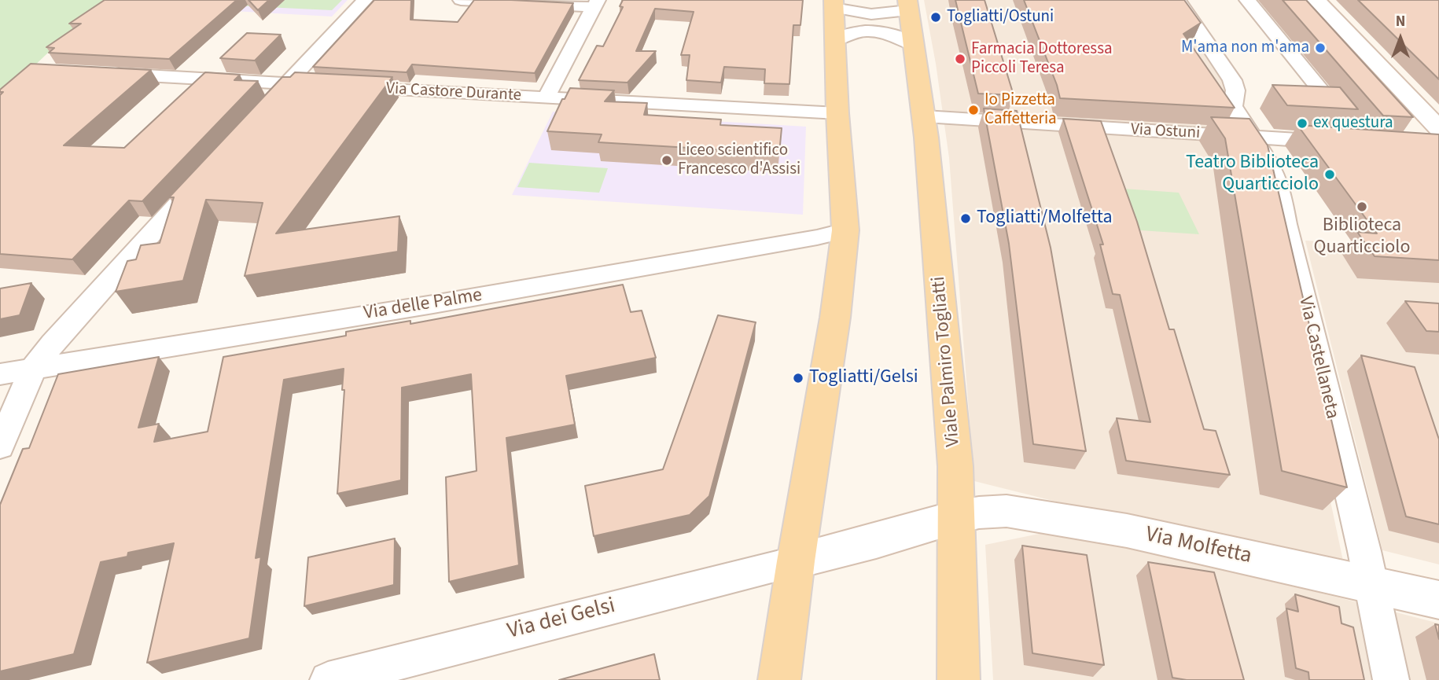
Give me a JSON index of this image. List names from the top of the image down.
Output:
{
  "streets": {
    "main road": ["Viale Palmiro Togliatti"],
    "street": [
      "Via Castore Durante",
      "Via Ostuni",
      "Via delle Palme",
      "Via Castellaneta",
      "Via Molfetta",
      "Via dei Gelsi"
    ]
  },
  "crossings": [
    ["Via Castore Durante", "Viale Palmiro Togliatti"],
    ["Via Ostuni", "Via Castellaneta"],
    ["Via Ostuni", "Viale Palmiro Togliatti"],
    ["Via delle Palme", "Viale Palmiro Togliatti"],
    ["Via Castellaneta", "Via Molfetta"],
    ["Viale Palmiro Togliatti", "Via Molfetta"],
    ["Viale Palmiro Togliatti", "Via dei Gelsi"],
    ["Via Molfetta", "Via dei Gelsi"]
  ],
  "places": [
    "Togliatti/Ostuni",
    "M'ama non m'ama",
    "Farmacia Dottoressa Piccoli Teresa",
    "Io Pizzetta Caffetteria",
    "ex questura",
    "Liceo scientifico Francesco d'Assisi",
    "Teatro Biblioteca Quarticciolo",
    "Biblioteca Quarticciolo",
    "Togliatti/Molfetta",
    "Togliatti/Gelsi"
  ],
  "north": "top"
}
